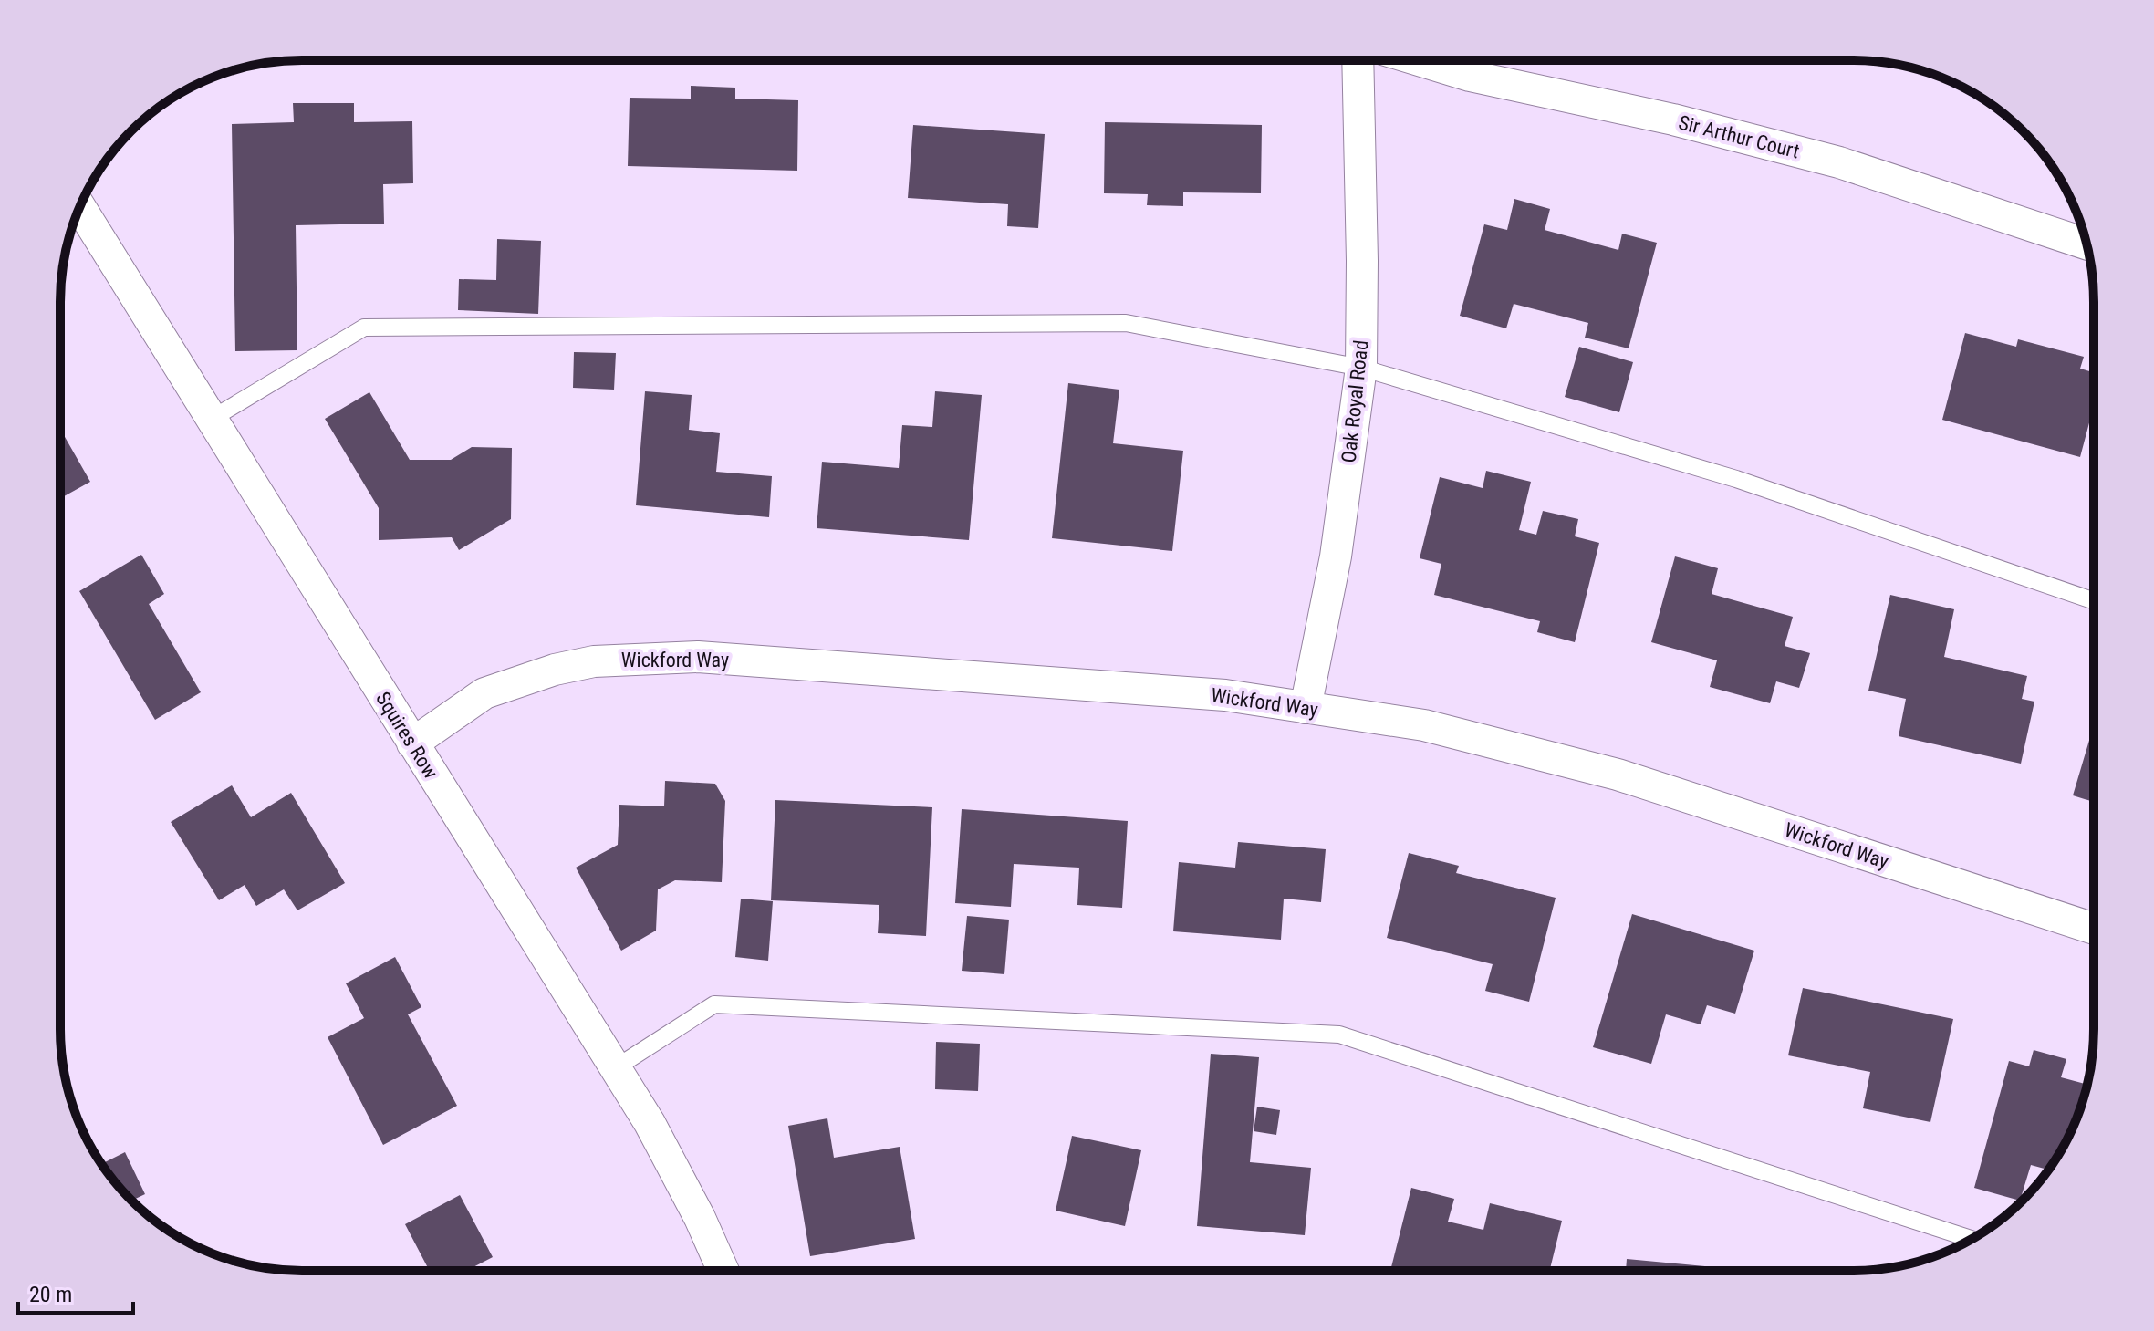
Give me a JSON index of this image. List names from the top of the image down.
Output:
{
  "streets": {
    "street": [
      "Sir Arthur Court",
      "Oak Royal Road",
      "Wickford Way",
      "Squires Row"
    ]
  },
  "crossings": [
    ["Oak Royal Road", "Wickford Way"],
    ["Wickford Way", "Squires Row"]
  ],
  "scale_bar": "20 m"
}
